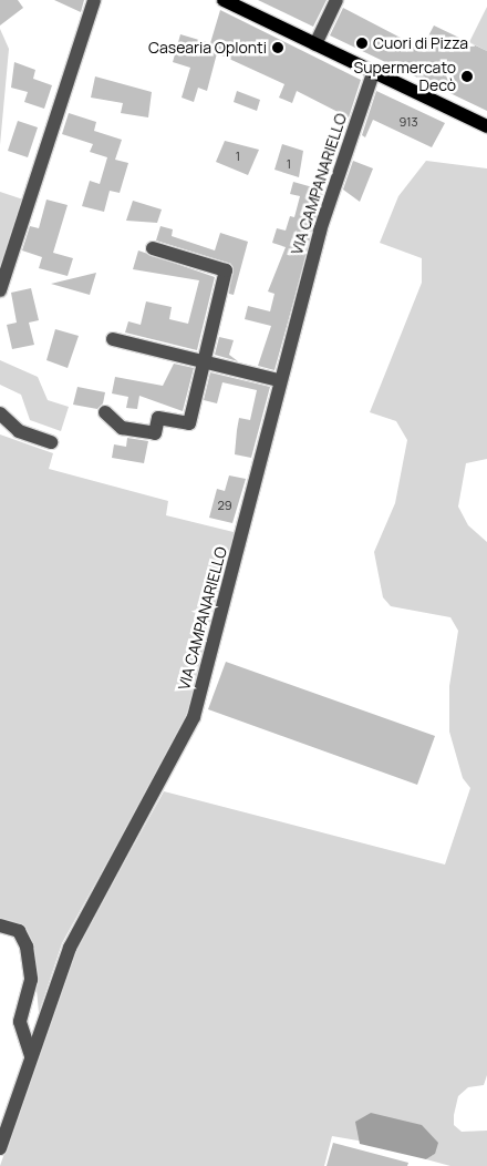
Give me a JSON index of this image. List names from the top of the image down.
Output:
{
  "streets": {
    "street": ["VIA CAMPANARIELLO"]
  },
  "places": ["Cuori di Pizza", "Casearia Oplonti", "Supermercato Decò"],
  "house_numbers": [
    "913",
    "1",
    "1",
    "29"
  ]
}
